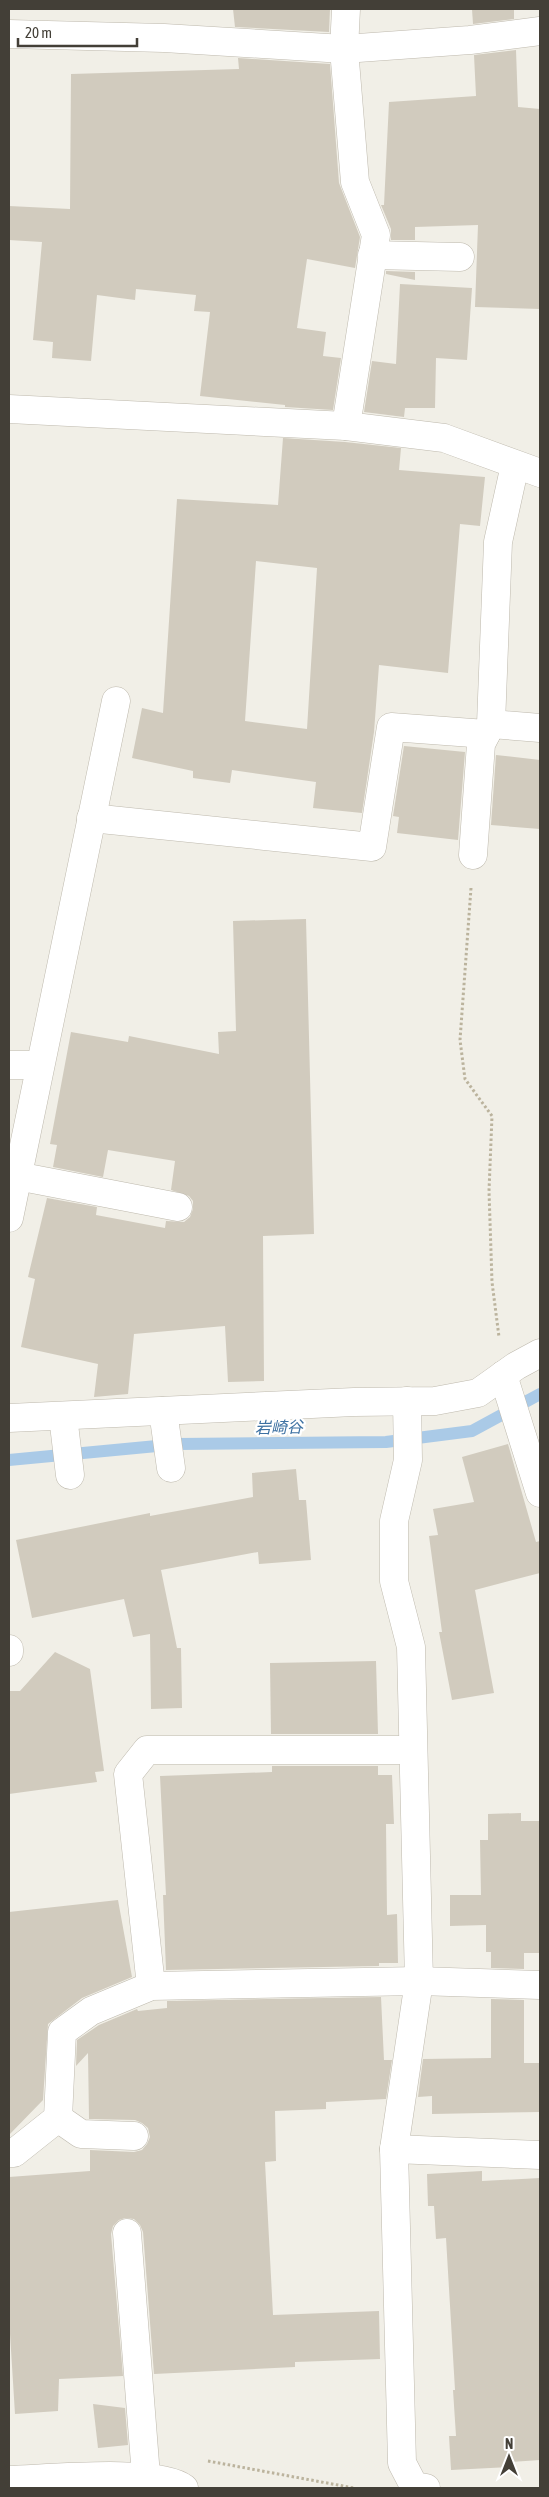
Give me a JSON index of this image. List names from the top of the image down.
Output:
{
  "water": ["岩崎谷"],
  "scale_bar": "20 m",
  "north": "top"
}
